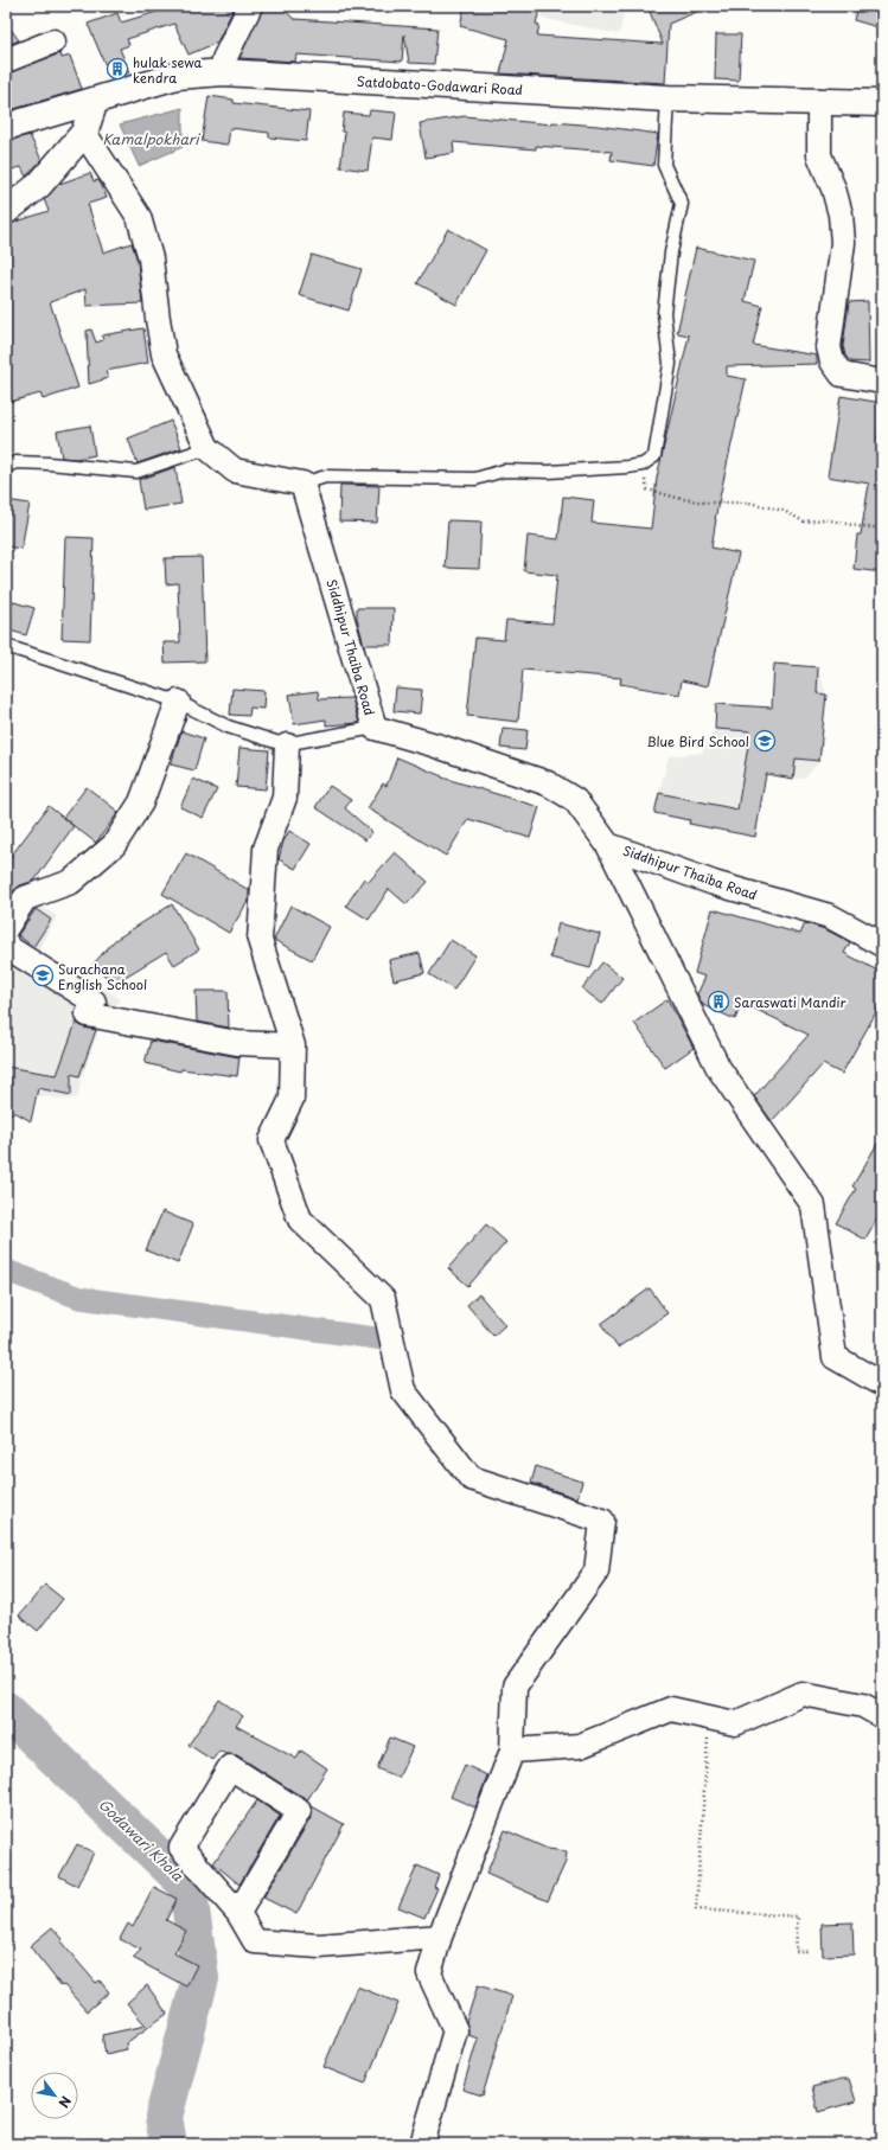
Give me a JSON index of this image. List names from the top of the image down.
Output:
{
  "streets": {
    "street": ["Satdobato-Godawari Road", "Siddhipur Thaiba Road"]
  },
  "water": ["Kamalpokhari", "Godawari Khola"],
  "places": {
    "building": ["hulak sewa kendra", "Saraswati Mandir"],
    "school or university": ["Blue Bird School", "Surachana English School"]
  },
  "north": "bottom right"
}
